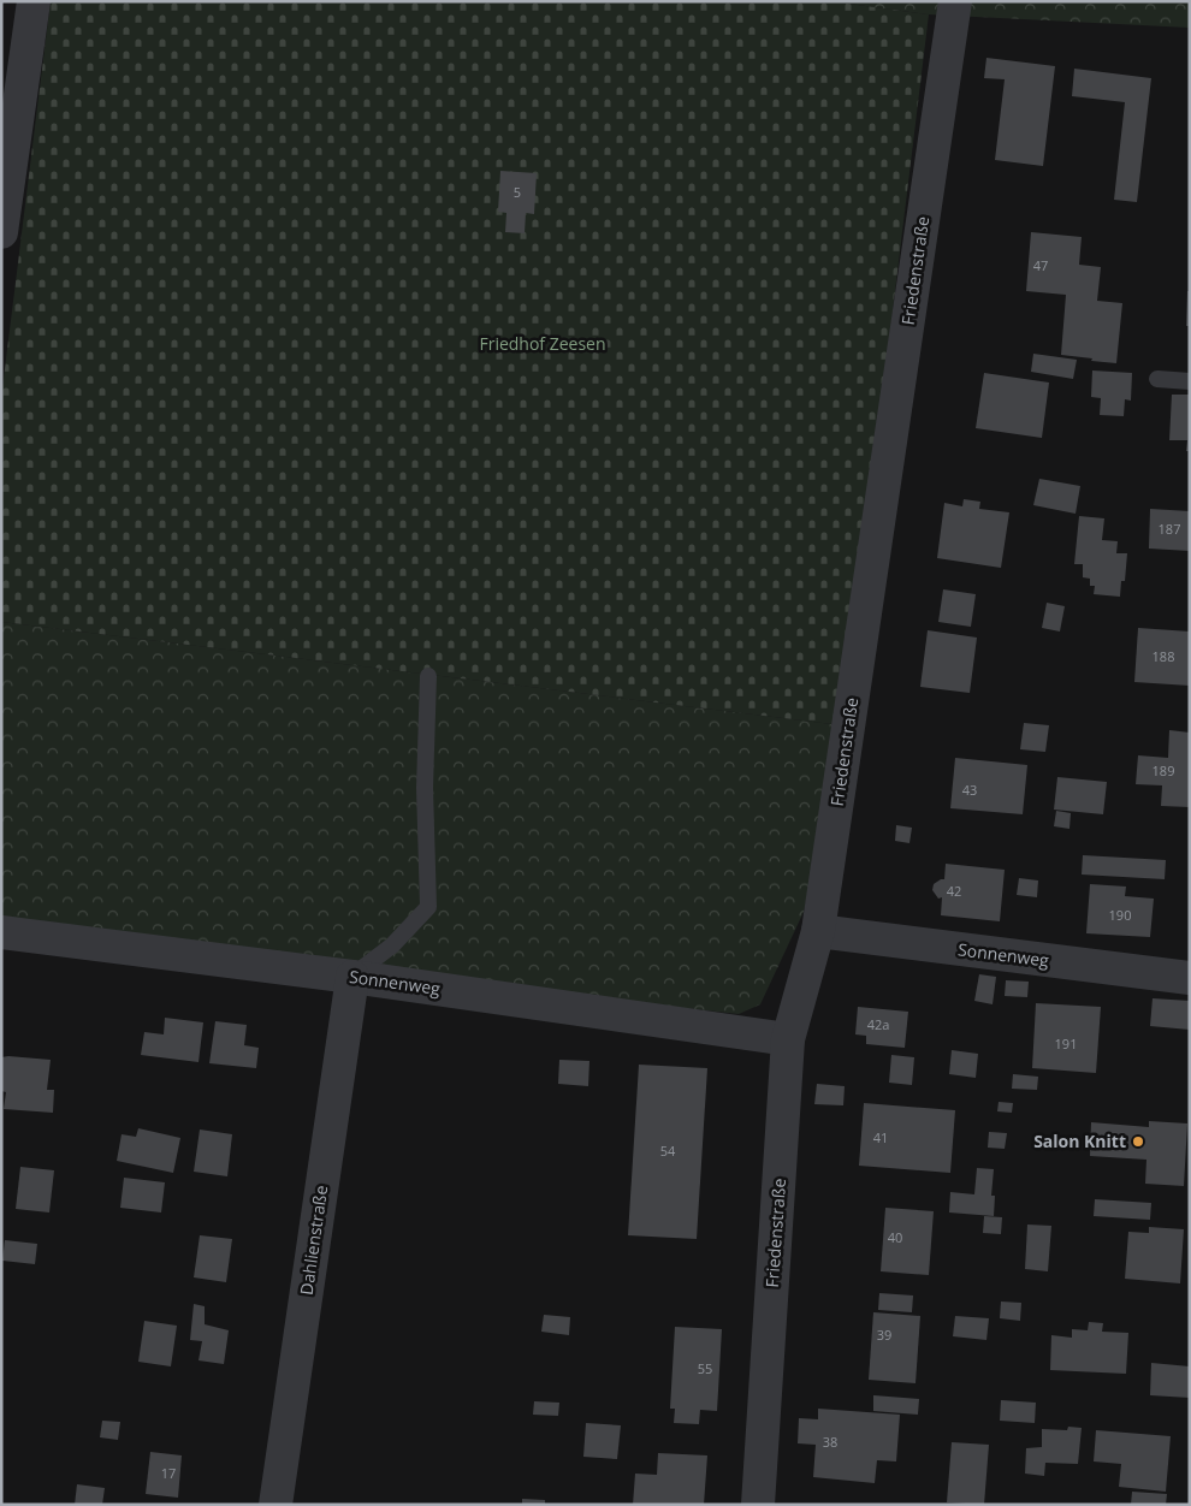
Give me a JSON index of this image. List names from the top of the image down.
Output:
{
  "streets": {
    "street": ["Friedenstraße", "Sonnenweg", "Dahlienstraße"]
  },
  "crossings": [
    ["Friedenstraße", "Sonnenweg"],
    ["Sonnenweg", "Dahlienstraße"]
  ],
  "parks": ["Friedhof Zeesen"],
  "places": ["Salon Knitt"],
  "house_numbers": [
    "5",
    "47",
    "187",
    "188",
    "189",
    "43",
    "42",
    "190",
    "42a",
    "191",
    "41",
    "54",
    "40",
    "39",
    "55",
    "38",
    "17"
  ]
}
